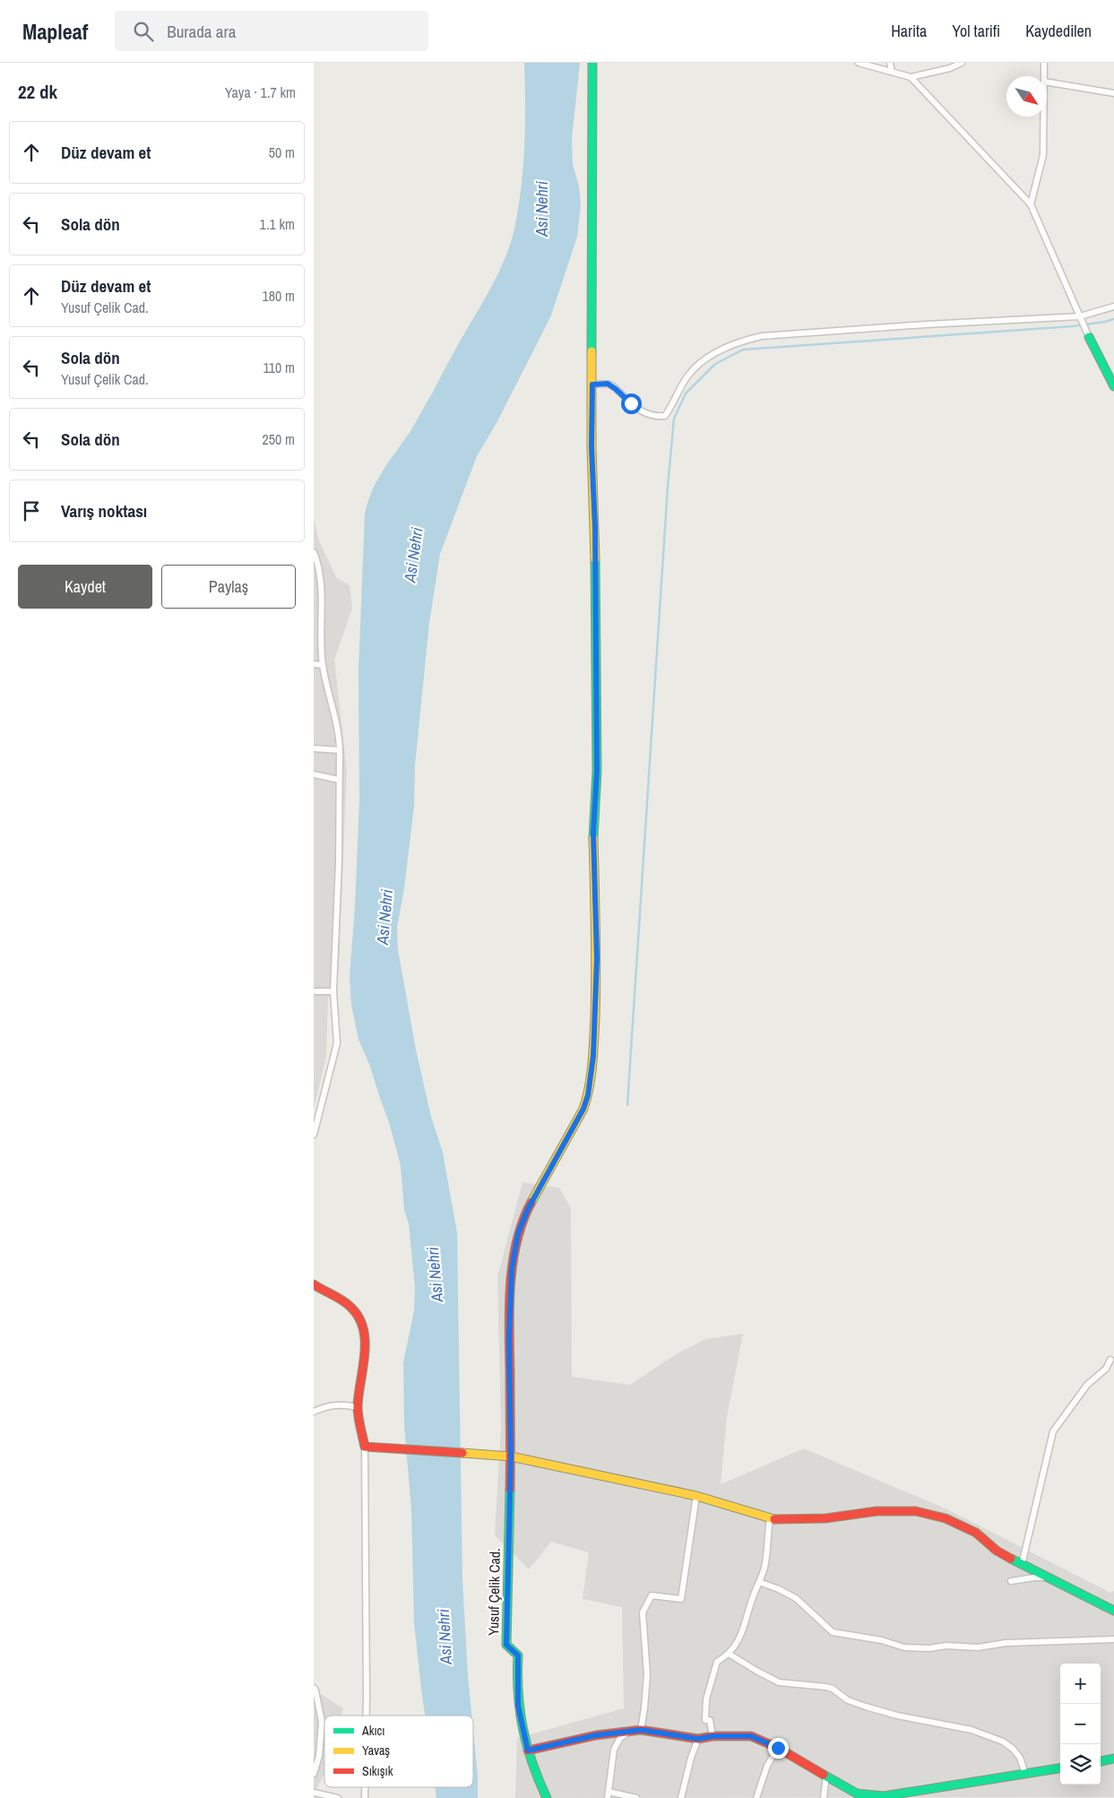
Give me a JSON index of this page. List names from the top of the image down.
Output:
{
  "streets": {
    "street": ["Yusuf Çelik Cad."]
  },
  "water": ["Asi Nehri"],
  "legend": ["Akıcı", "Yavaş", "Sıkışık"],
  "north": "bottom right",
  "page": {
    "header": "Mapleaf",
    "search": "Burada ara",
    "nav": ["Harita", "Yol tarifi", "Kaydedilen"],
    "heading": ["22 dk", "Yaya · 1.7 km"],
    "list": [
      ["Düz devam et", "50 m"],
      ["Sola dön", "1.1 km"],
      ["Düz devam et", "Yusuf Çelik Cad.", "180 m"],
      ["Sola dön", "Yusuf Çelik Cad.", "110 m"],
      ["Sola dön", "250 m"],
      "Varış noktası"
    ],
    "buttons": ["Kaydet", "Paylaş"],
    "map_buttons": ["+", "−"]
  }
}
